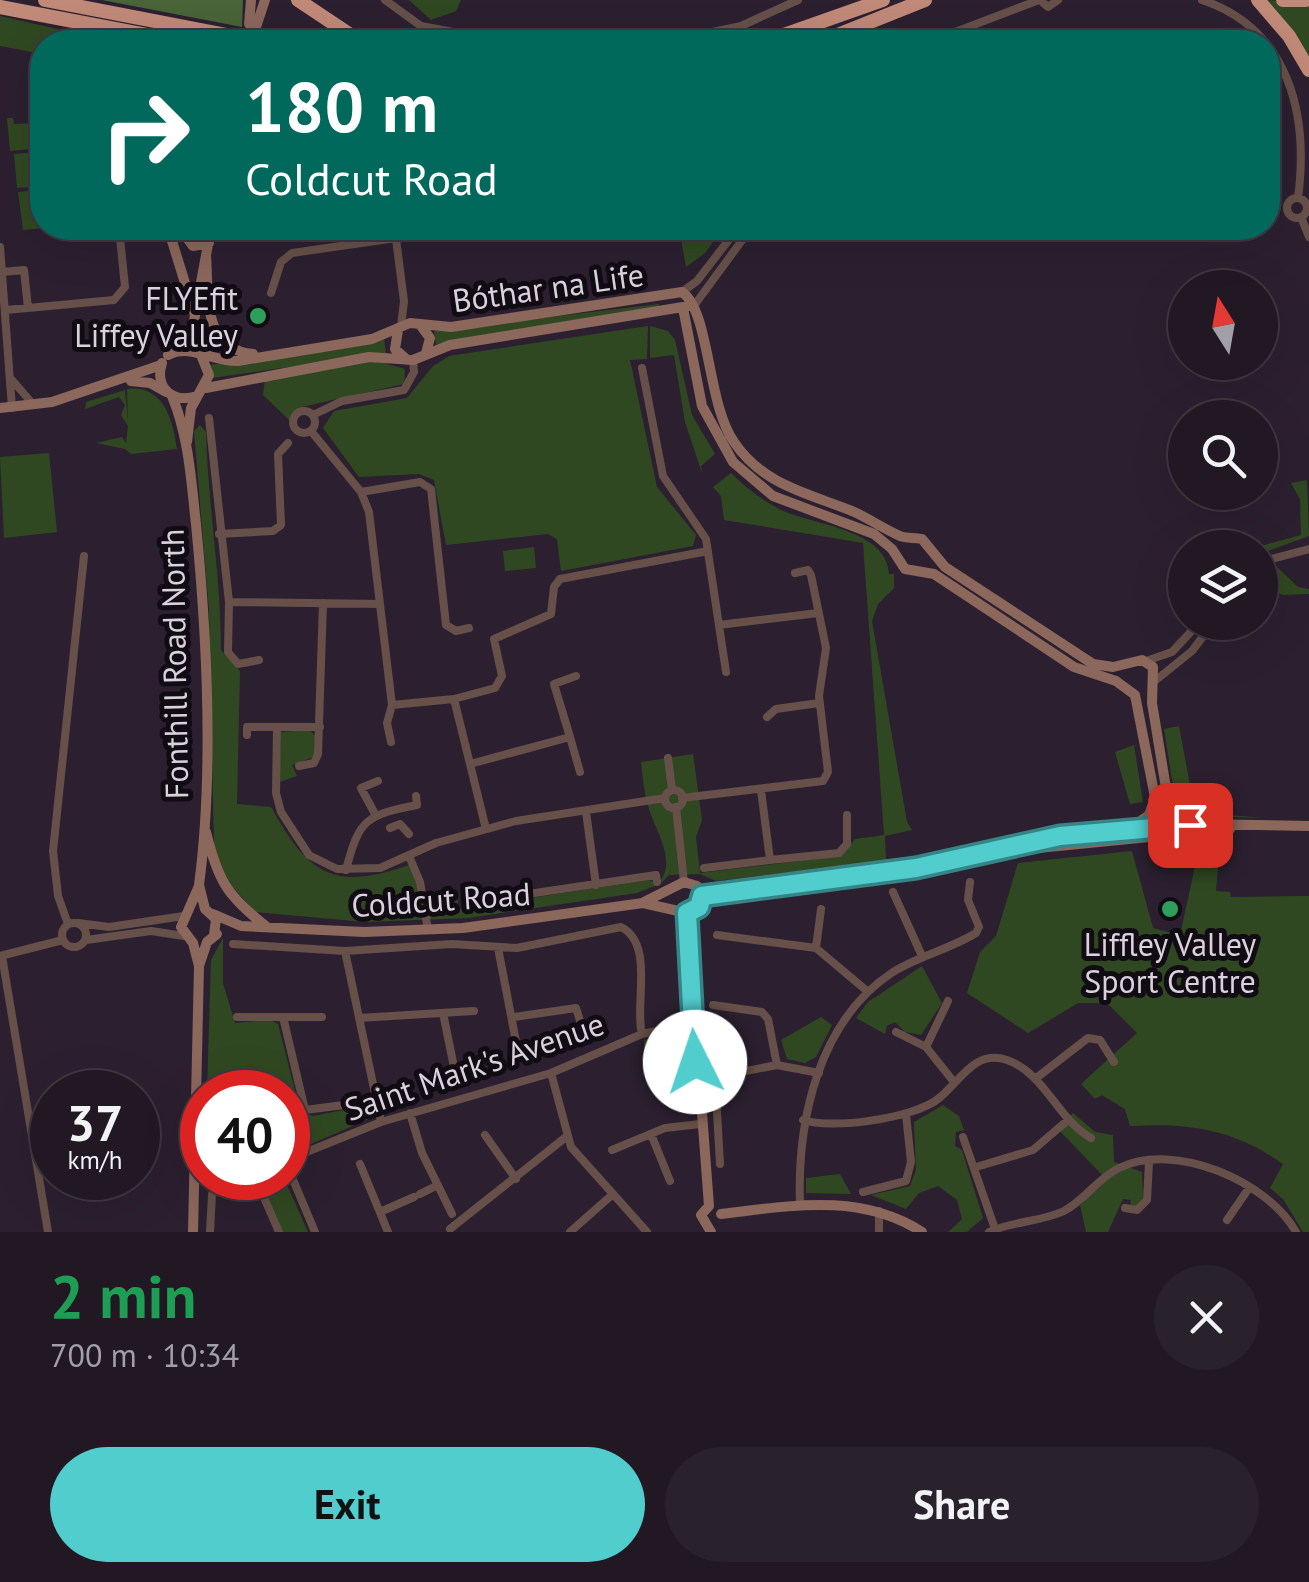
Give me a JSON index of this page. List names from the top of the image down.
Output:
{
  "streets": {
    "street": [
      "Bóthar na Life",
      "Fonthill Road North",
      "Coldcut Road",
      "Saint Mark's Avenue"
    ]
  },
  "crossings": [
    ["Bóthar na Life", "Fonthill Road North"]
  ],
  "places": ["FLYEfit Liffey Valley", "Liffley Valley Sport Centre"],
  "north": "top",
  "page": {
    "turn": ["180 m", "Coldcut Road"],
    "speed": "37 km/h",
    "limit": "40",
    "heading": ["2 min", "700 m · 10:34"],
    "buttons": ["Exit", "Share"]
  }
}
